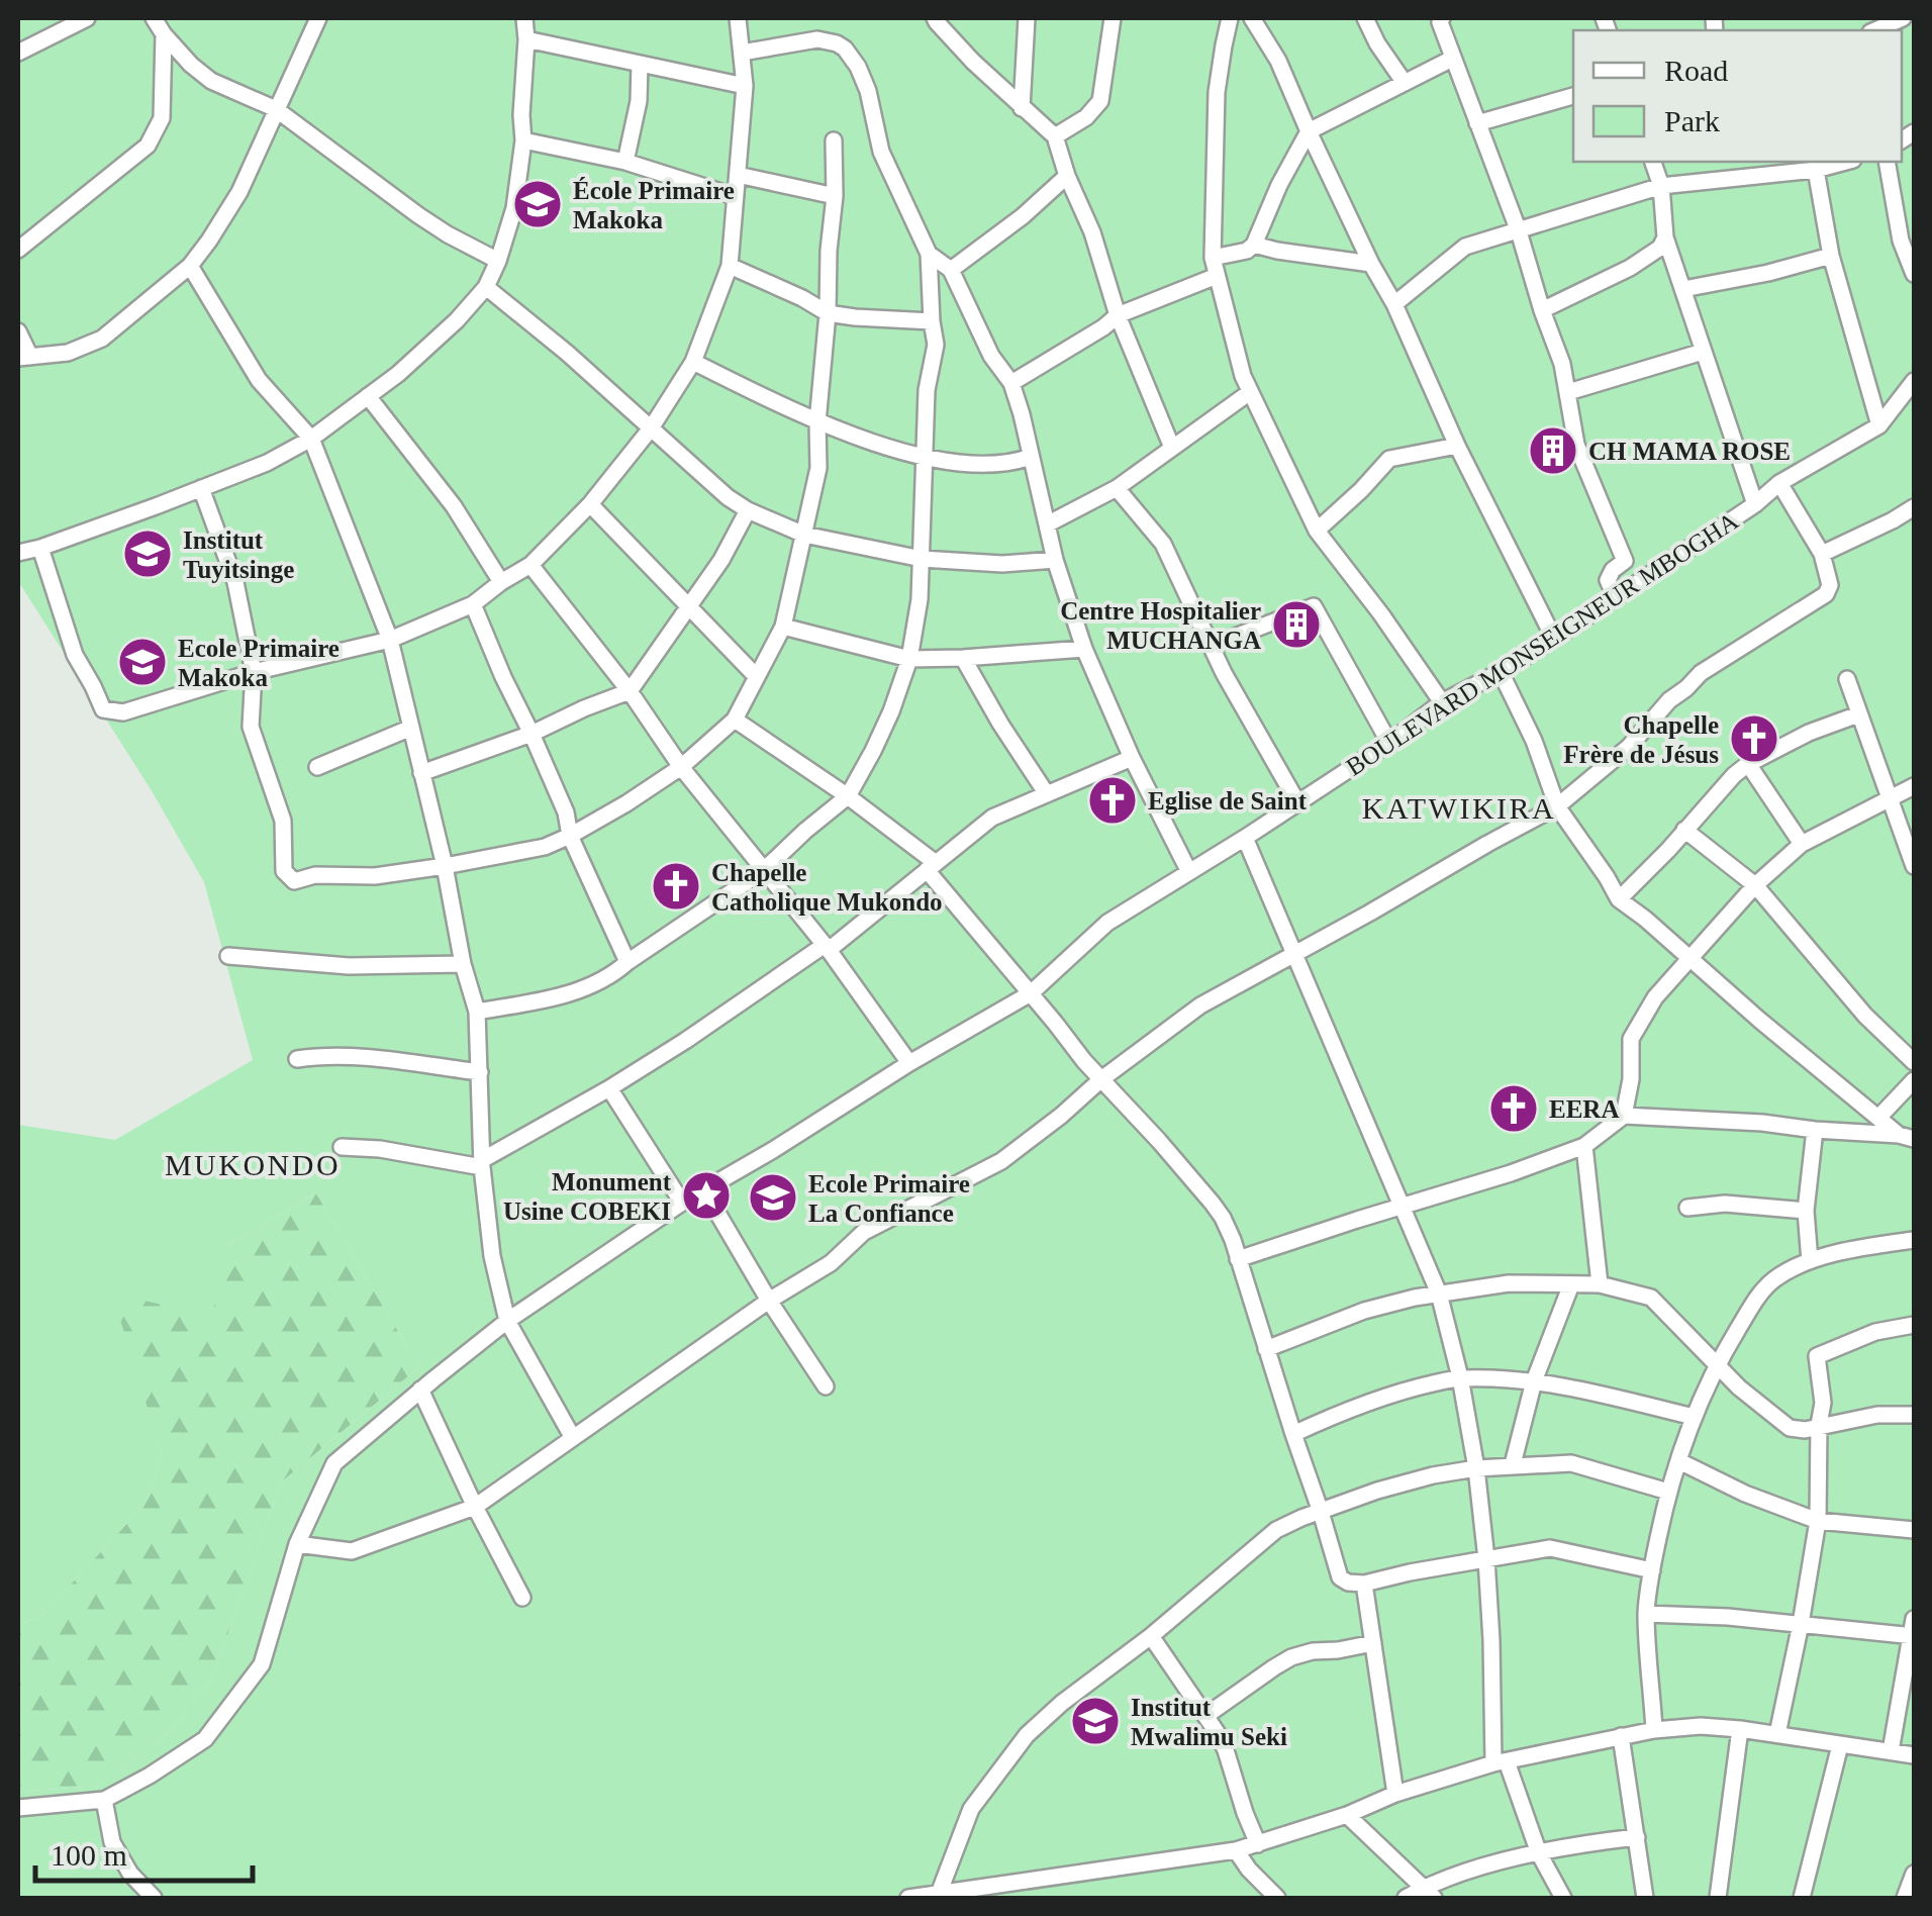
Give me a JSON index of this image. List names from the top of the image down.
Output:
{
  "streets": {
    "street": ["BOULEVARD MONSEIGNEUR MBOGHA"]
  },
  "districts": ["KATWIKIRA", "MUKONDO"],
  "places": {
    "school or university": [
      "École Primaire Makoka",
      "Institut Tuyitsinge",
      "Ecole Primaire Makoka",
      "Ecole Primaire La Confiance",
      "Institut Mwalimu Seki"
    ],
    "building": ["CH MAMA ROSE", "Centre Hospitalier MUCHANGA"],
    "church": [
      "Chapelle Frère de Jésus",
      "Eglise de Saint",
      "Chapelle Catholique Mukondo",
      "EERA"
    ],
    "place": ["Monument Usine COBEKI"]
  },
  "legend": ["Road", "Park"],
  "scale_bar": "100 m"
}
